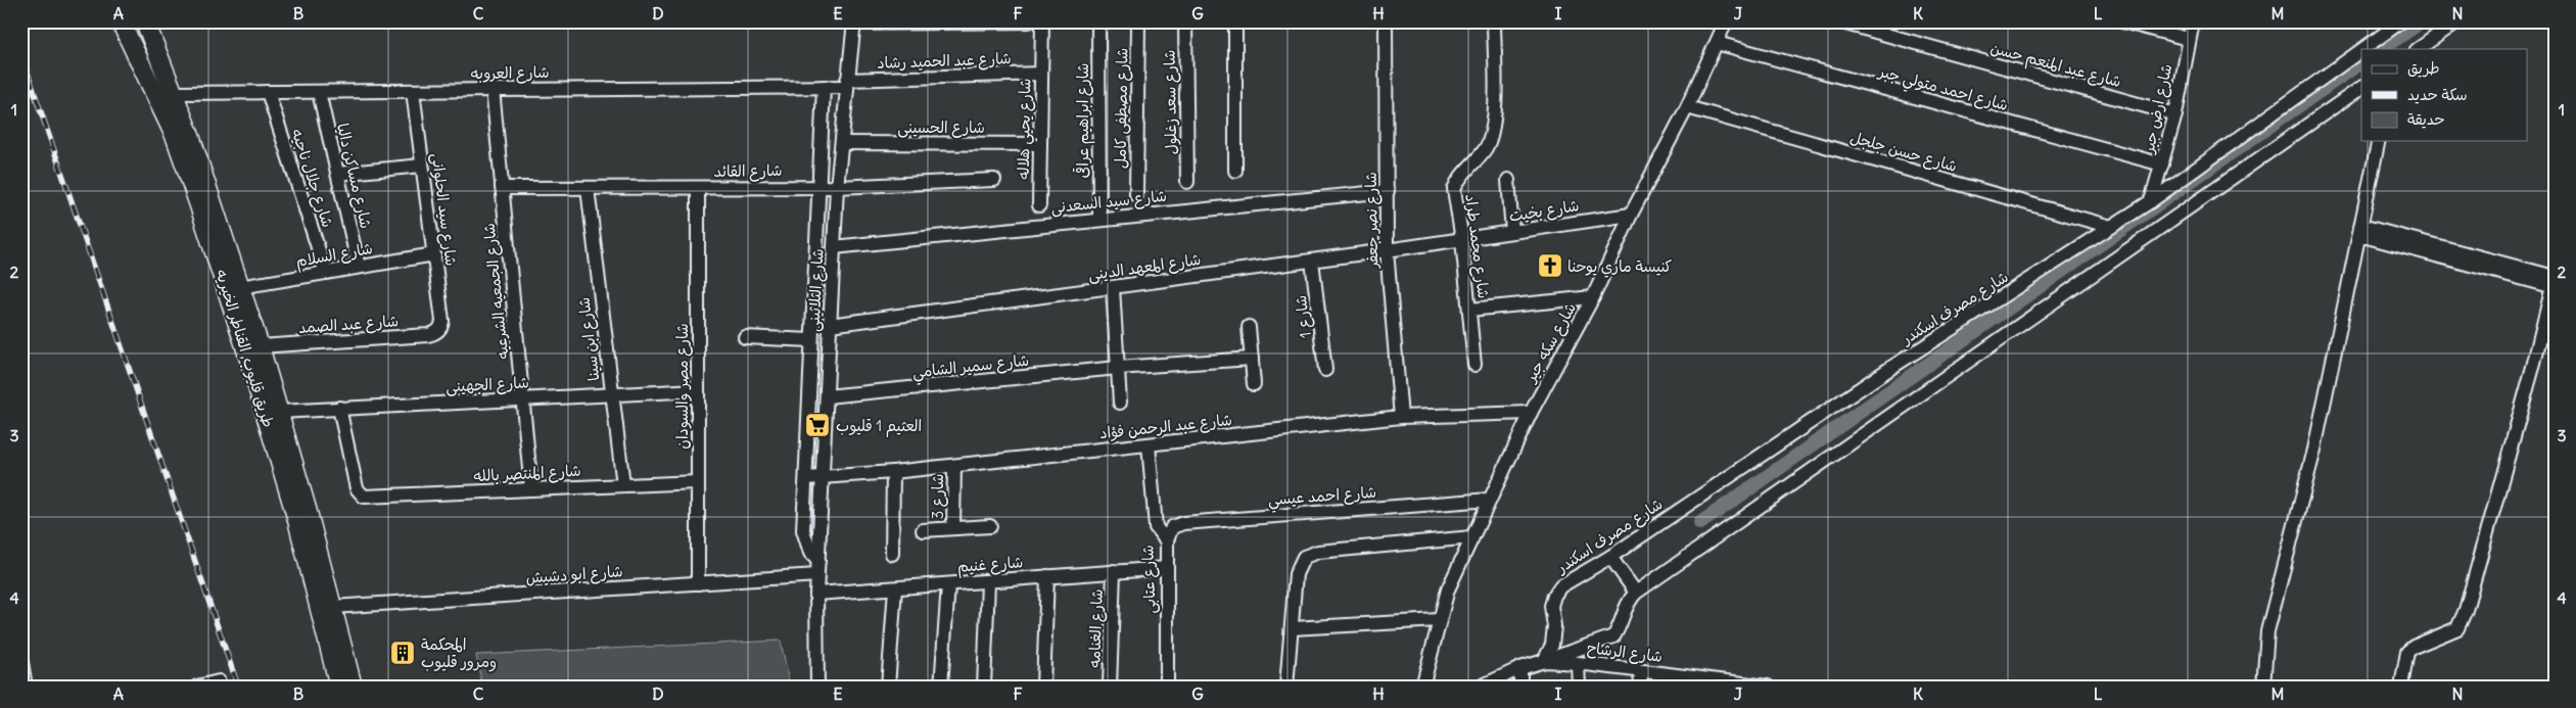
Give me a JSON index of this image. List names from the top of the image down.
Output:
{
  "streets": {
    "main road": ["طريق قليوب, القناطر الخيريه"],
    "street": [
      "شارع عبد الحميد رشاد",
      "شارع عبد المنعم حسن",
      "شارع العروبه",
      "شارع احمد متولي جبر",
      "شارع سعد زغلول",
      "شارع مصطفى كامل",
      "شارع ارض جبر",
      "شارع ابراهيم عراقى",
      "شارع الحسينى",
      "شارع يحيي هلاله",
      "شارع حسن جلجل",
      "شارع القائد",
      "شارع مساكن داليا",
      "شارع جلال ناجيه",
      "شارع سيد السعدنى",
      "شارع سيد الحلوانى",
      "شارع بخيت",
      "شارع نصر جعفر",
      "شارع محمد طراد",
      "شارع السلام",
      "شارع المعهد الدينى",
      "شارع الثلاثينى",
      "شارع الجمعيه الشرعيه",
      "شارع مصرف اسكندر",
      "شارع 1",
      "شارع عبد الصمد",
      "شارع ابن سينا",
      "شارع سكه جير",
      "شارع سمير الشامي",
      "شارع الجهينى",
      "شارع مصر والسودان",
      "شارع عبد الرحمن فؤاد",
      "شارع المنتصر بالله",
      "شارع احمد عيسي",
      "شارع 3",
      "شارع غنيم",
      "شارع ابو دشيش",
      "شارع عتابى",
      "شارع الغنامه",
      "شارع الرشاح"
    ]
  },
  "crossings": [
    ["شارع عبد الحميد رشاد", "شارع العروبه"],
    ["شارع عبد الحميد رشاد", "شارع يحيي هلاله"],
    ["شارع عبد الحميد رشاد", "شارع الثلاثينى"],
    ["شارع عبد المنعم حسن", "شارع ارض جبر"],
    ["شارع العروبه", "شارع مساكن داليا"],
    ["شارع العروبه", "شارع جلال ناجيه"],
    ["شارع العروبه", "شارع سيد الحلوانى"],
    ["شارع العروبه", "شارع الثلاثينى"],
    ["شارع العروبه", "شارع الجمعيه الشرعيه"],
    ["شارع العروبه", "طريق قليوب, القناطر الخيريه"],
    ["شارع احمد متولي جبر", "شارع ارض جبر"],
    ["شارع احمد متولي جبر", "شارع سكه جير"],
    ["شارع ارض جبر", "شارع مصرف اسكندر"],
    ["شارع ابراهيم عراقى", "شارع سيد السعدنى"],
    ["شارع الحسينى", "شارع يحيي هلاله"],
    ["شارع الحسينى", "شارع الثلاثينى"],
    ["شارع حسن جلجل", "شارع مصرف اسكندر"],
    ["شارع حسن جلجل", "شارع سكه جير"],
    ["شارع القائد", "شارع الثلاثينى"],
    ["شارع القائد", "شارع الجمعيه الشرعيه"],
    ["شارع القائد", "شارع ابن سينا"],
    ["شارع القائد", "شارع مصر والسودان"],
    ["شارع مساكن داليا", "شارع السلام"],
    ["شارع جلال ناجيه", "شارع السلام"],
    ["شارع سيد السعدنى", "شارع نصر جعفر"],
    ["شارع سيد السعدنى", "شارع الثلاثينى"],
    ["شارع سيد الحلوانى", "شارع السلام"],
    ["شارع سيد الحلوانى", "شارع عبد الصمد"],
    ["شارع بخيت", "شارع محمد طراد"],
    ["شارع بخيت", "شارع المعهد الدينى"],
    ["شارع بخيت", "شارع سكه جير"],
    ["شارع نصر جعفر", "شارع المعهد الدينى"],
    ["شارع نصر جعفر", "شارع عبد الرحمن فؤاد"],
    ["شارع محمد طراد", "شارع المعهد الدينى"],
    ["شارع السلام", "طريق قليوب, القناطر الخيريه"],
    ["شارع المعهد الدينى", "شارع الثلاثينى"],
    ["شارع المعهد الدينى", "شارع 1"],
    ["شارع الثلاثينى", "شارع سمير الشامي"],
    ["شارع الثلاثينى", "شارع عبد الرحمن فؤاد"],
    ["شارع الثلاثينى", "شارع غنيم"],
    ["شارع الثلاثينى", "شارع ابو دشيش"],
    ["شارع الجمعيه الشرعيه", "شارع الجهينى"],
    ["شارع الجمعيه الشرعيه", "شارع المنتصر بالله"],
    ["شارع مصرف اسكندر", "شارع الرشاح"],
    ["شارع عبد الصمد", "طريق قليوب, القناطر الخيريه"],
    ["شارع ابن سينا", "شارع الجهينى"],
    ["شارع ابن سينا", "شارع المنتصر بالله"],
    ["شارع سكه جير", "شارع عبد الرحمن فؤاد"],
    ["شارع سكه جير", "شارع احمد عيسي"],
    ["طريق قليوب, القناطر الخيريه", "شارع الجهينى"],
    ["طريق قليوب, القناطر الخيريه", "شارع ابو دشيش"],
    ["شارع الجهينى", "شارع مصر والسودان"],
    ["شارع الجهينى", "شارع المنتصر بالله"],
    ["شارع مصر والسودان", "شارع المنتصر بالله"],
    ["شارع مصر والسودان", "شارع ابو دشيش"],
    ["شارع عبد الرحمن فؤاد", "شارع 3"],
    ["شارع عبد الرحمن فؤاد", "شارع عتابى"],
    ["شارع احمد عيسي", "شارع عتابى"],
    ["شارع غنيم", "شارع عتابى"],
    ["شارع غنيم", "شارع الغنامه"]
  ],
  "places": {
    "church": ["كنيسة ماري يوحنا"],
    "supermarket": ["العثيم 1 قليوب"],
    "building": ["المحكمة ومرور قليوب"]
  },
  "legend": ["طريق", "سكة حديد", "حديقة"],
  "grid": {
    "columns": [
      "A",
      "B",
      "C",
      "D",
      "E",
      "F",
      "G",
      "H",
      "I",
      "J",
      "K",
      "L",
      "M",
      "N"
    ],
    "rows": [
      "1",
      "2",
      "3",
      "4"
    ]
  }
}
